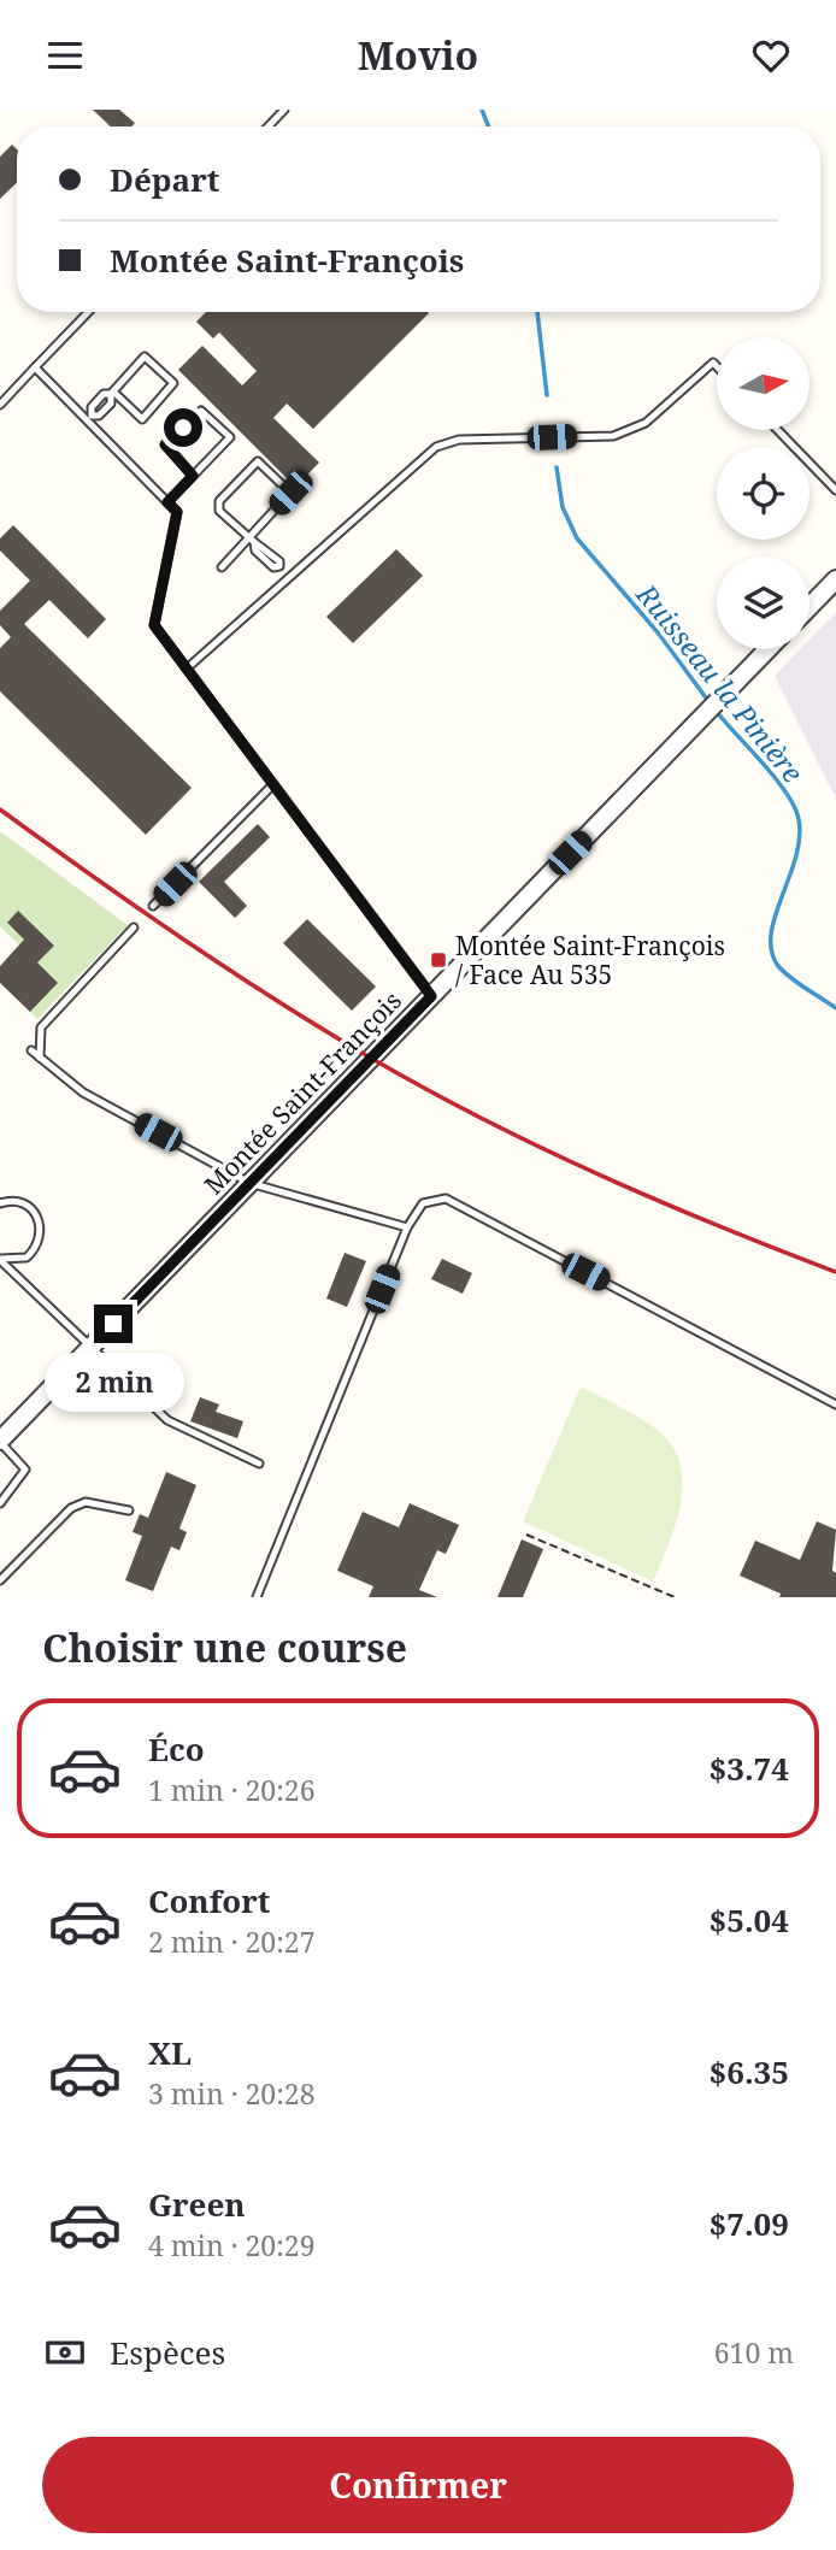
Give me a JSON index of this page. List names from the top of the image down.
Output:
{
  "streets": {
    "street": ["Montée Saint-François"]
  },
  "water": ["Ruisseau la Pinière"],
  "places": {
    "transit": ["Montée Saint-François / Face Au 535"]
  },
  "north": "right",
  "page": {
    "header": "Movio",
    "banner": ["Départ", "Montée Saint-François"],
    "bubble": "2 min",
    "heading": "Choisir une course",
    "list": [
      {
        "name": "Éco",
        "note": "1 min · 20:26",
        "value": "$3.74"
      },
      {
        "name": "Confort",
        "note": "2 min · 20:27",
        "value": "$5.04"
      },
      {
        "name": "XL",
        "note": "3 min · 20:28",
        "value": "$6.35"
      },
      {
        "name": "Green",
        "note": "4 min · 20:29",
        "value": "$7.09"
      }
    ],
    "pay": ["Espèces", "610 m"],
    "buttons": "Confirmer"
  }
}
